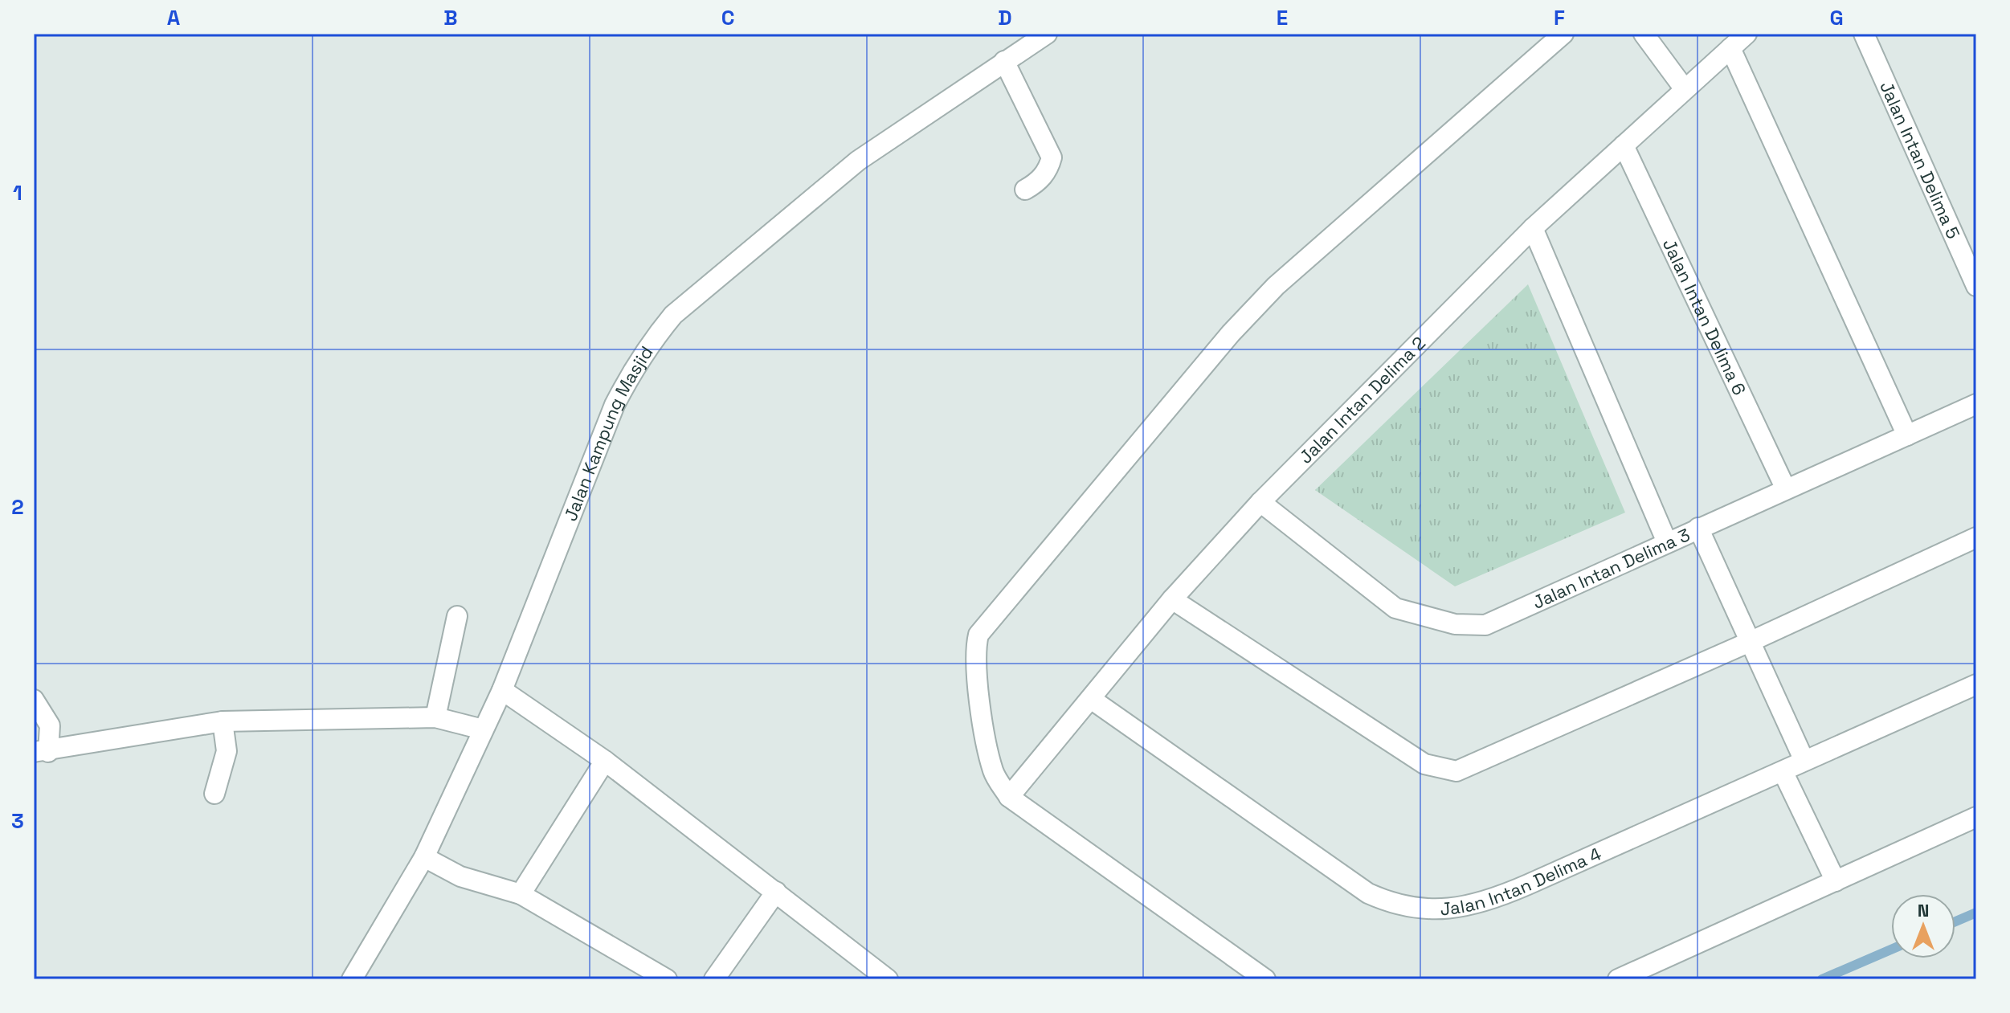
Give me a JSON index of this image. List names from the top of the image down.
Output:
{
  "streets": {
    "street": [
      "Jalan Intan Delima 5",
      "Jalan Intan Delima 6",
      "Jalan Intan Delima 2",
      "Jalan Kampung Masjid",
      "Jalan Intan Delima 3",
      "Jalan Intan Delima 4"
    ]
  },
  "crossings": [
    ["Jalan Intan Delima 6", "Jalan Intan Delima 2"],
    ["Jalan Intan Delima 6", "Jalan Intan Delima 3"],
    ["Jalan Intan Delima 2", "Jalan Intan Delima 3"],
    ["Jalan Intan Delima 2", "Jalan Intan Delima 4"]
  ],
  "north": "top",
  "grid": {
    "columns": [
      "A",
      "B",
      "C",
      "D",
      "E",
      "F",
      "G"
    ],
    "rows": ["1", "2", "3"]
  }
}
